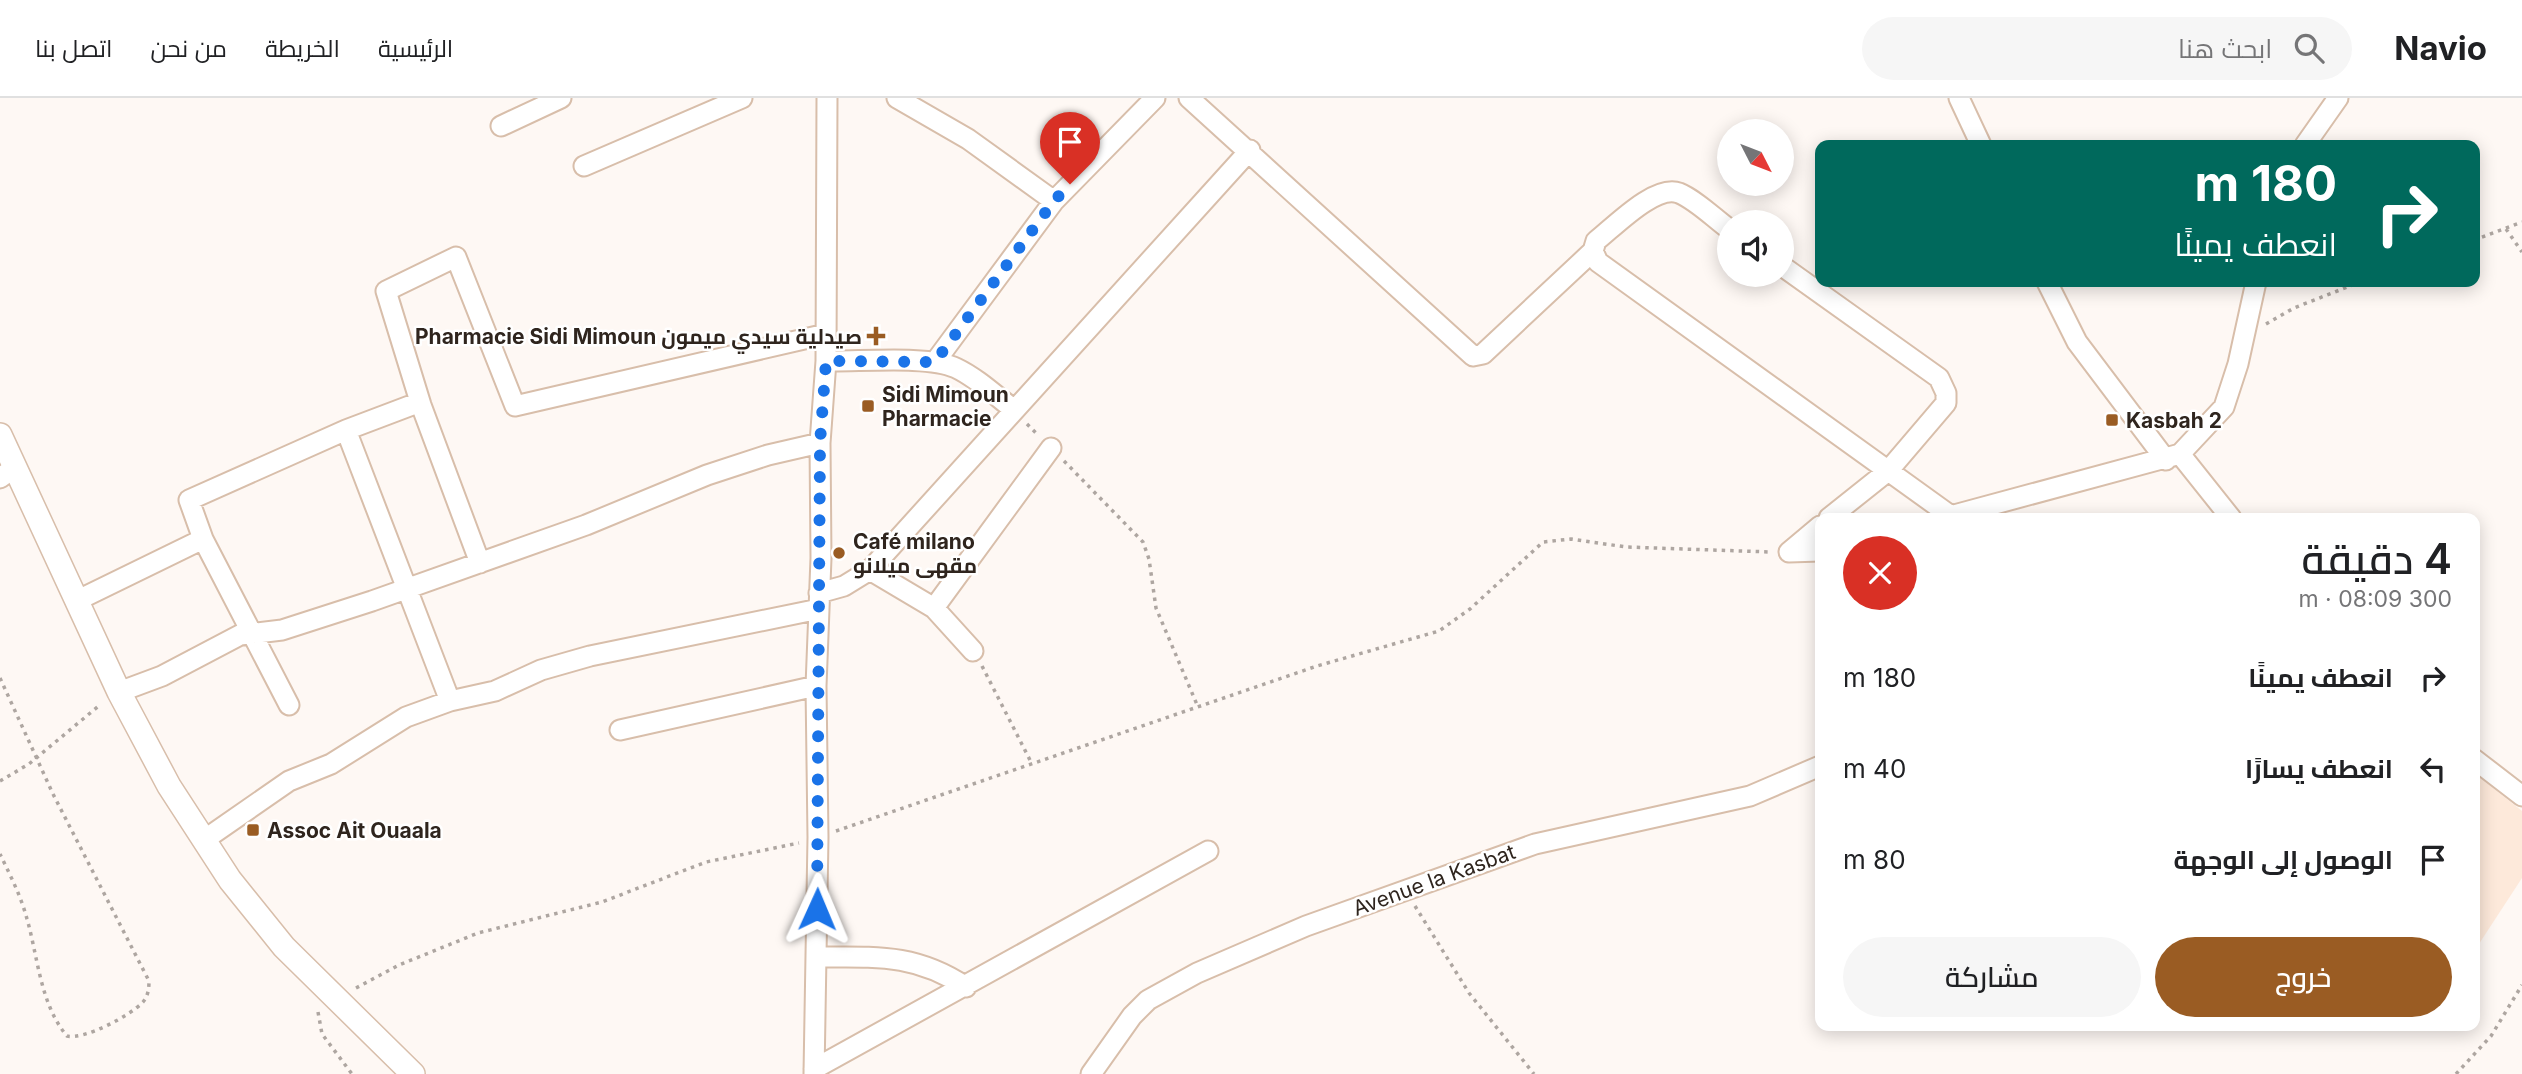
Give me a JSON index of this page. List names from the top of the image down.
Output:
{
  "streets": {
    "street": ["Avenue la Kasbat"]
  },
  "places": {
    "health": ["Pharmacie Sidi Mimoun صيدلية سيدي ميمون"],
    "transit": ["Sidi Mimoun Pharmacie", "Kasbah 2", "Assoc Ait Ouaala"],
    "other": ["Café milano مقهى ميلانو"]
  },
  "north": "bottom right",
  "page": {
    "header": "Navio",
    "search": "ابحث هنا",
    "nav": [
      "الرئيسية",
      "الخريطة",
      "من نحن",
      "اتصل بنا"
    ],
    "turn": ["180 m", "انعطف يمينًا"],
    "heading": ["4 دقيقة", "300 m · 08:09"],
    "list": [
      {
        "name": "انعطف يمينًا",
        "value": "180 m"
      },
      {
        "name": "انعطف يسارًا",
        "value": "40 m"
      },
      {
        "name": "الوصول إلى الوجهة",
        "value": "80 m"
      }
    ],
    "buttons": ["خروج", "مشاركة"]
  }
}
